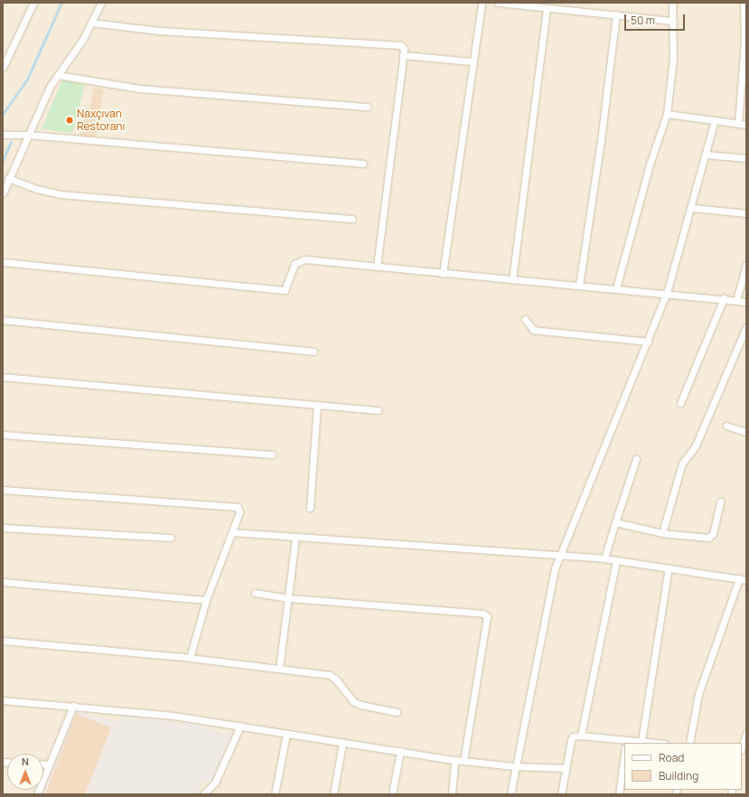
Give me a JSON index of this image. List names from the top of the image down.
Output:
{
  "places": ["Naxçıvan Restoranı"],
  "legend": ["Road", "Building"],
  "scale_bar": "50 m",
  "north": "top"
}
